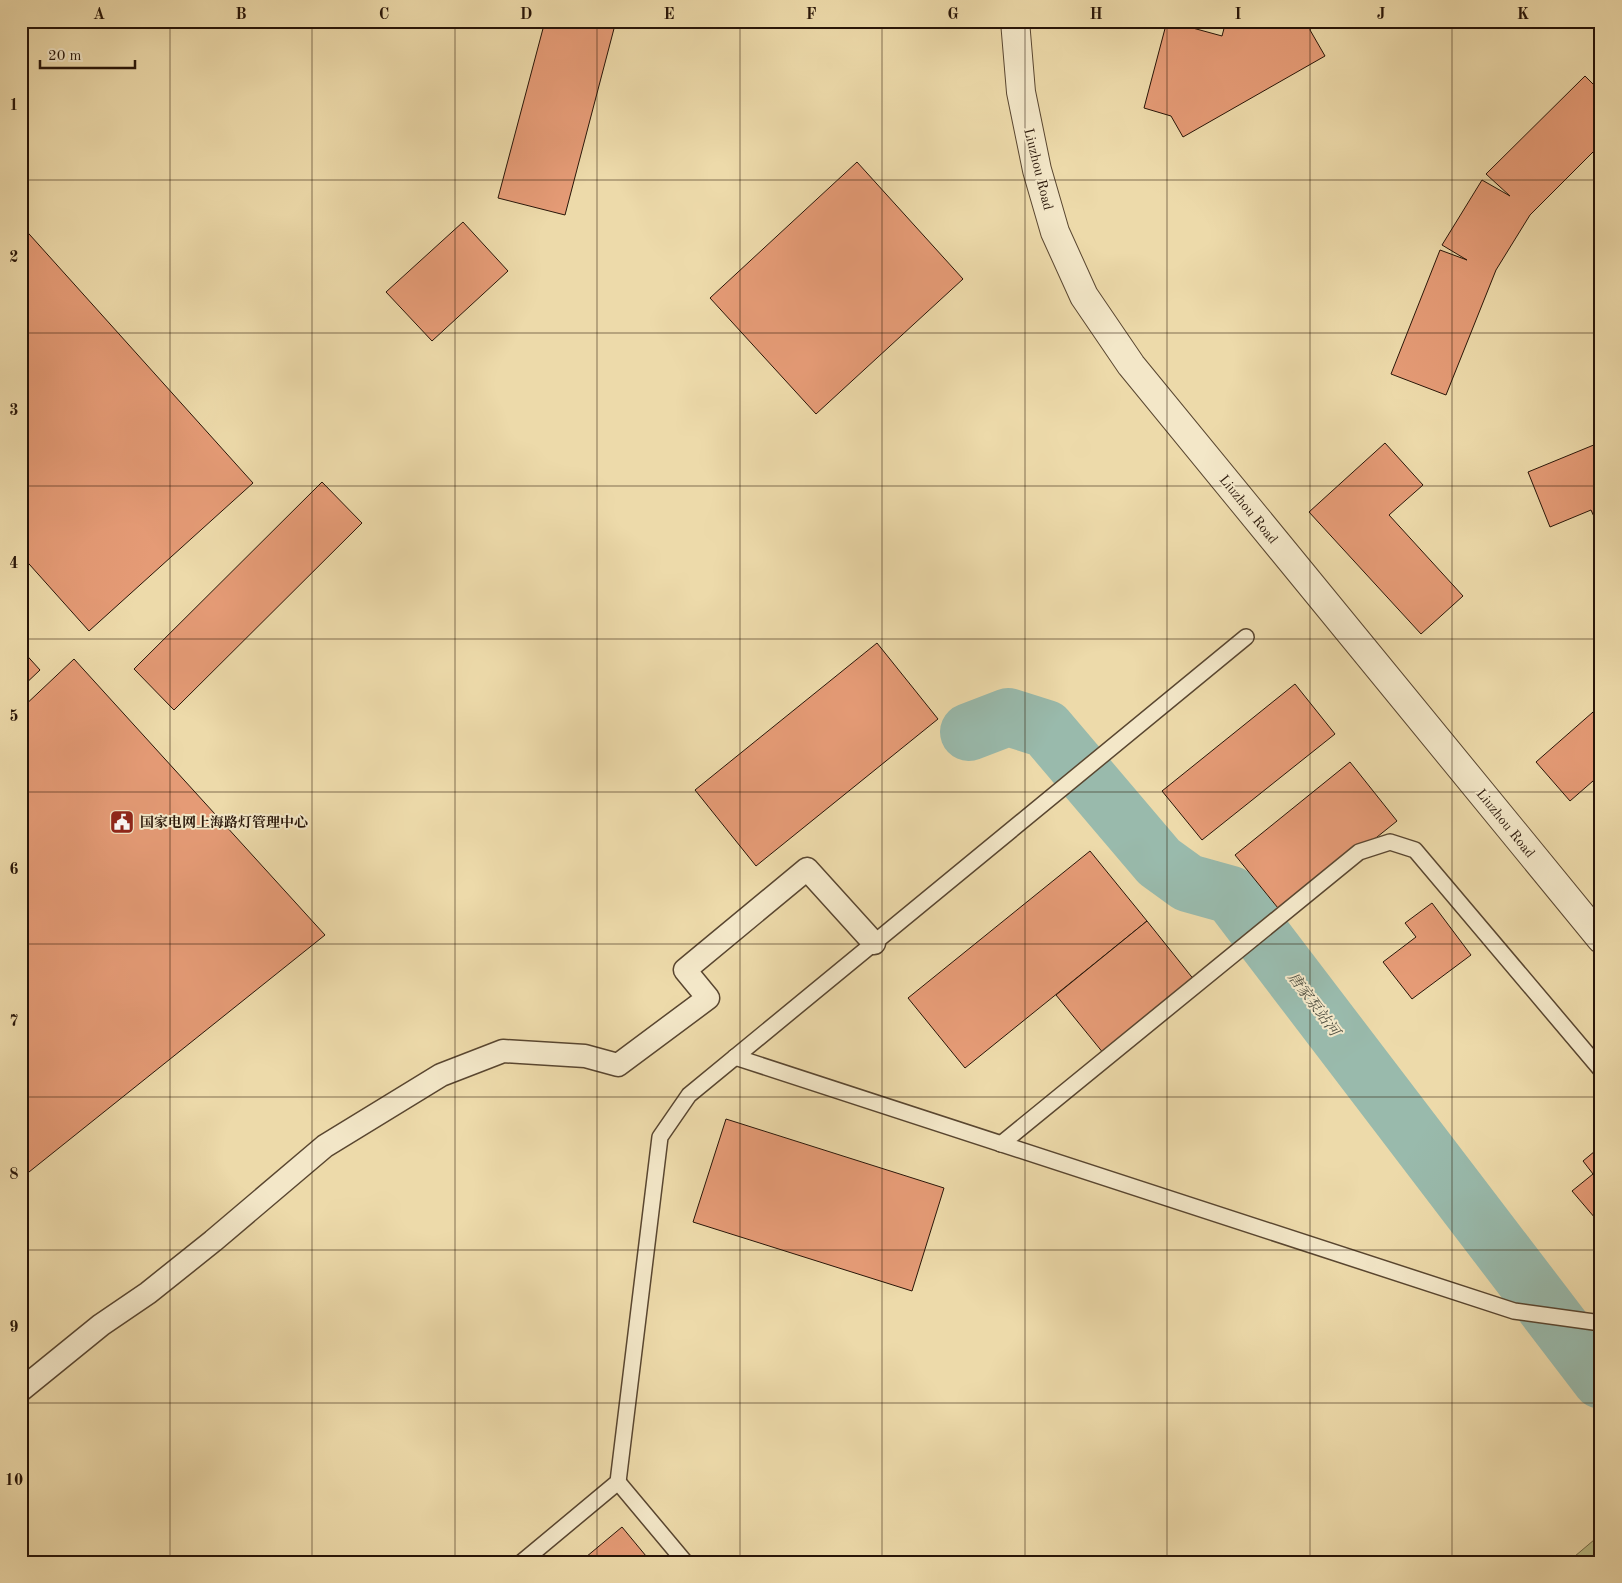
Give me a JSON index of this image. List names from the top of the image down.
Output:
{
  "streets": {
    "street": ["Liuzhou Road"]
  },
  "water": ["唐家泵站河"],
  "places": {
    "public building": ["国家电网上海路灯管理中心"]
  },
  "scale_bar": "20 m",
  "grid": {
    "columns": [
      "A",
      "B",
      "C",
      "D",
      "E",
      "F",
      "G",
      "H",
      "I",
      "J",
      "K"
    ],
    "rows": [
      "1",
      "2",
      "3",
      "4",
      "5",
      "6",
      "7",
      "8",
      "9",
      "10"
    ]
  }
}
